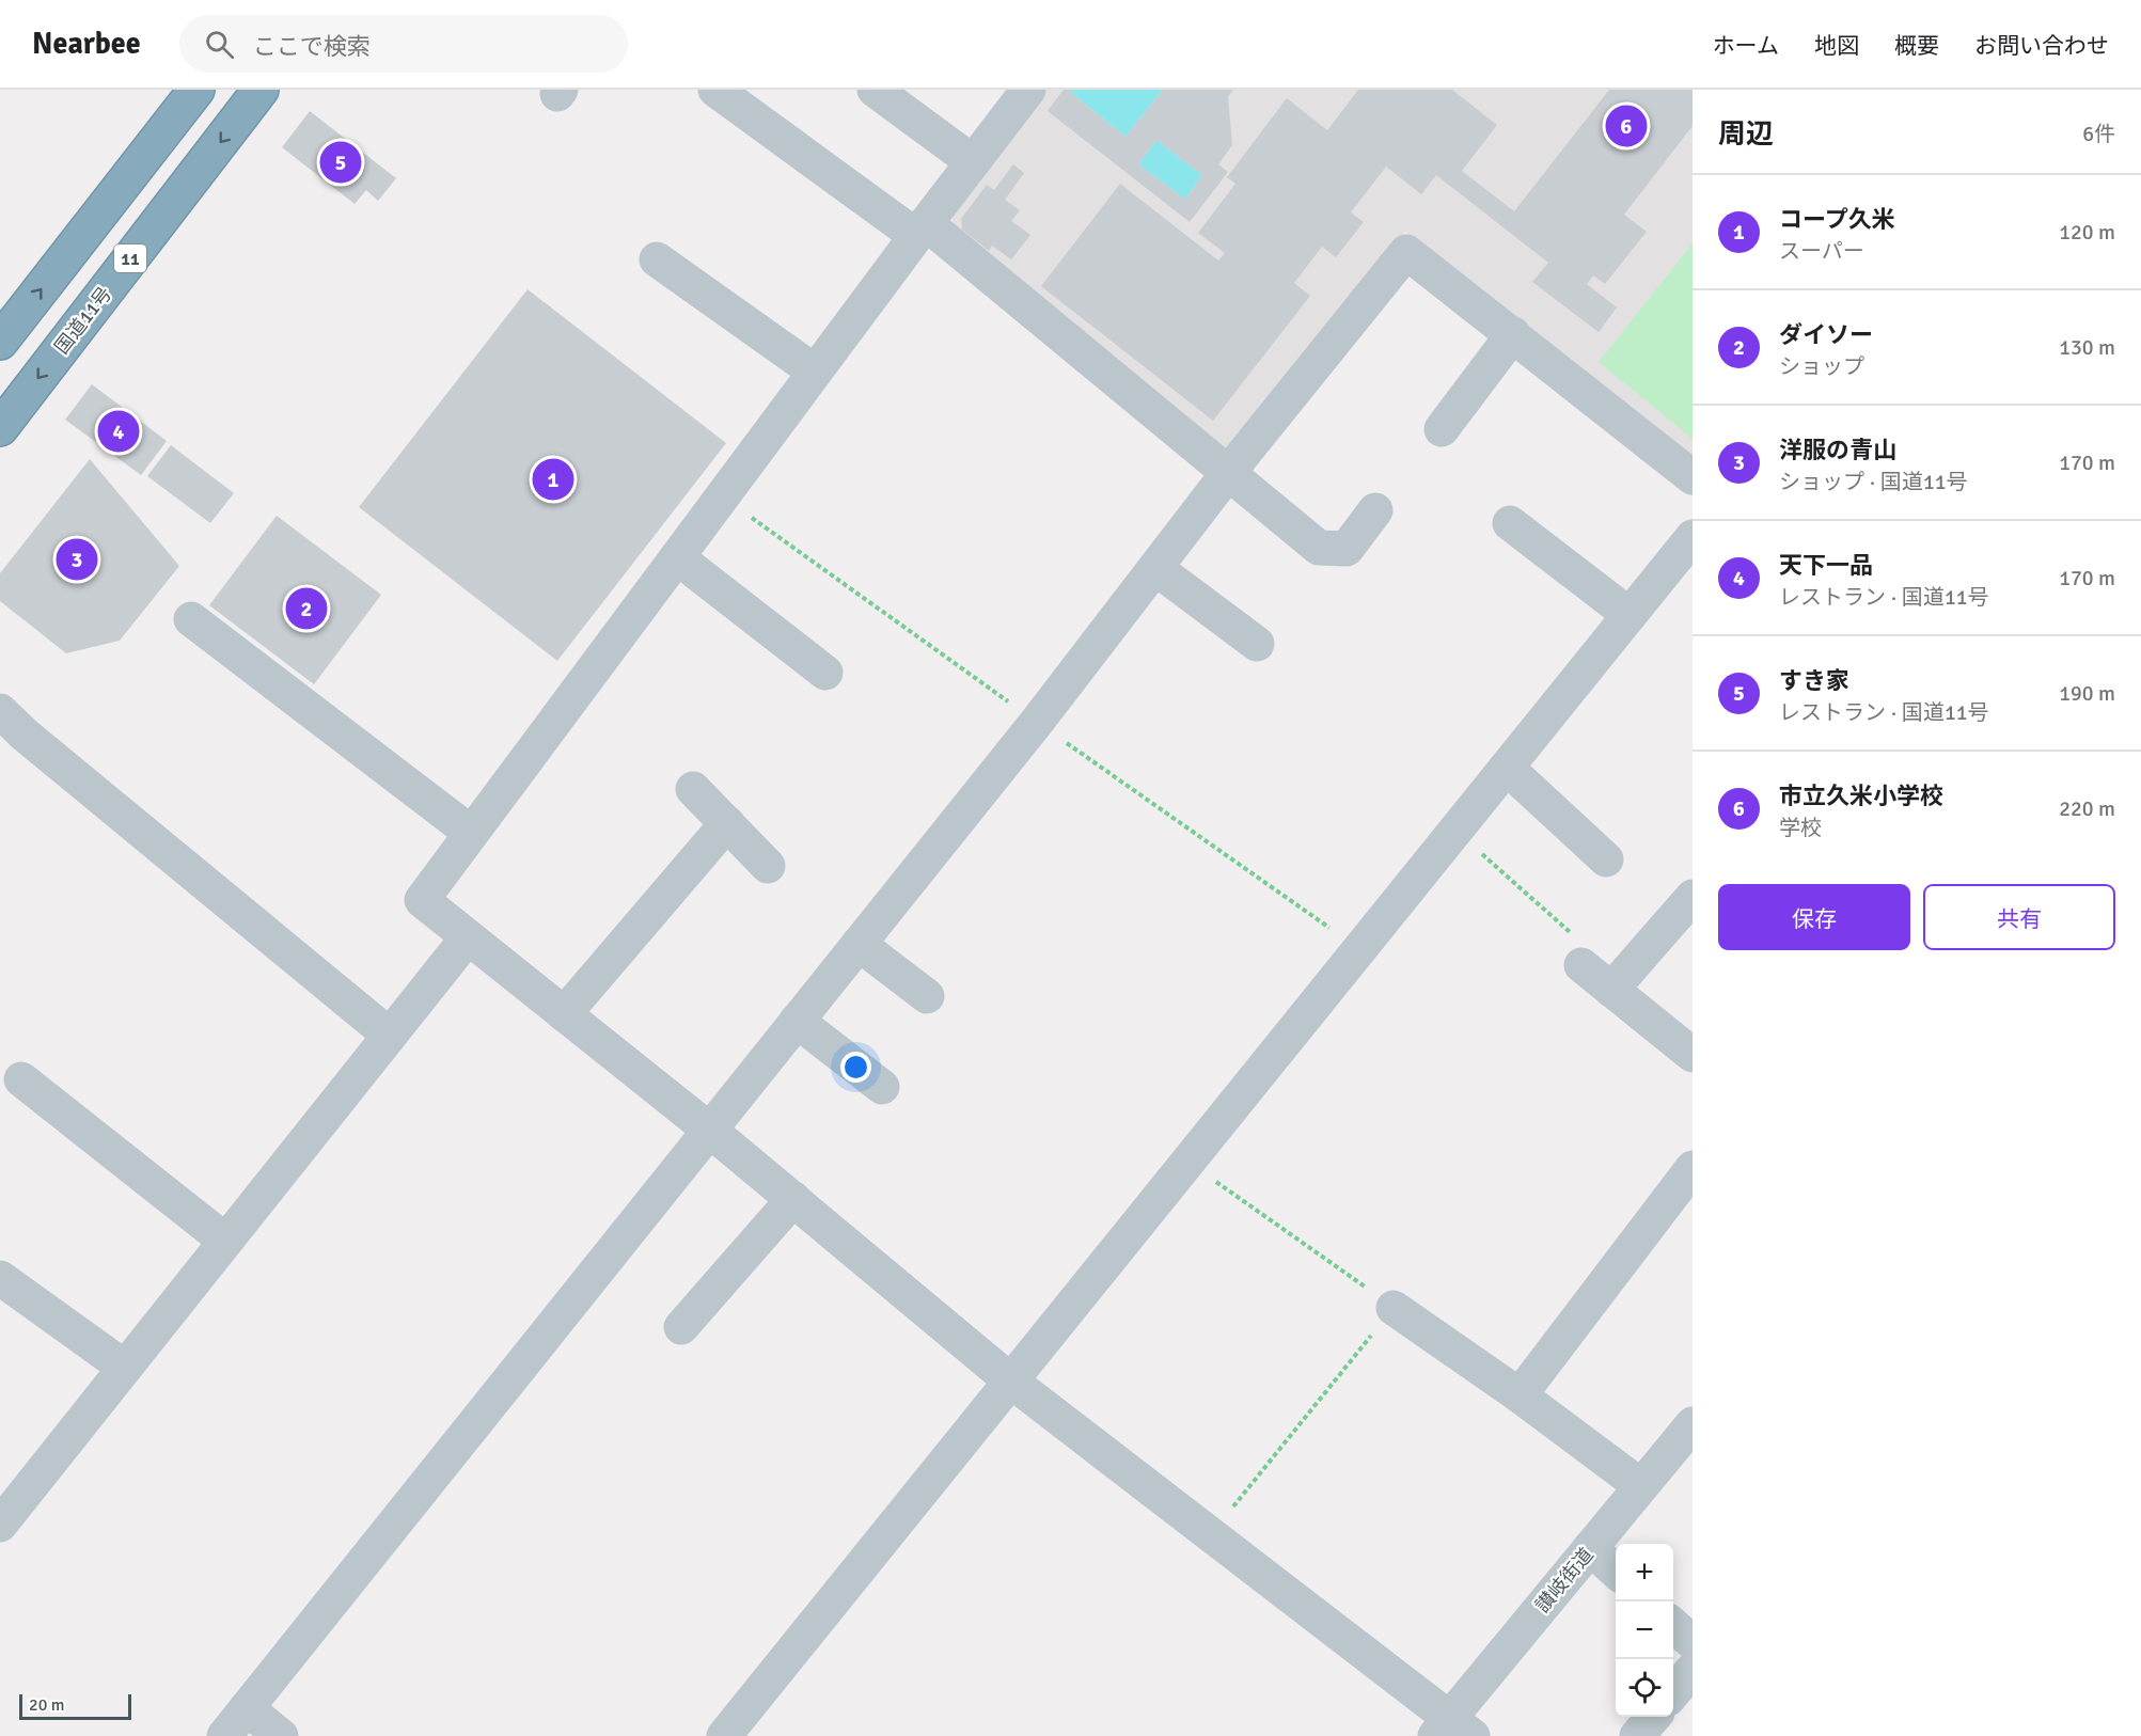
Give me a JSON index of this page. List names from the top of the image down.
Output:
{
  "streets": {
    "highway": ["11", "国道11号"],
    "street": ["讃岐街道"]
  },
  "scale_bar": "20 m",
  "page": {
    "header": "Nearbee",
    "search": "ここで検索",
    "nav": [
      "ホーム",
      "地図",
      "概要",
      "お問い合わせ"
    ],
    "heading": ["周辺", "6件"],
    "pins": [
      "6",
      "5",
      "4",
      "1",
      "3",
      "2"
    ],
    "list": [
      {
        "mark": "1",
        "name": "コープ久米",
        "note": "スーパー",
        "value": "120 m"
      },
      {
        "mark": "2",
        "name": "ダイソー",
        "note": "ショップ",
        "value": "130 m"
      },
      {
        "mark": "3",
        "name": "洋服の青山",
        "note": "ショップ · 国道11号",
        "value": "170 m"
      },
      {
        "mark": "4",
        "name": "天下一品",
        "note": "レストラン · 国道11号",
        "value": "170 m"
      },
      {
        "mark": "5",
        "name": "すき家",
        "note": "レストラン · 国道11号",
        "value": "190 m"
      },
      {
        "mark": "6",
        "name": "市立久米小学校",
        "note": "学校",
        "value": "220 m"
      }
    ],
    "buttons": ["保存", "共有"],
    "map_buttons": ["+", "−"],
    "scale": "20 m"
  }
}
